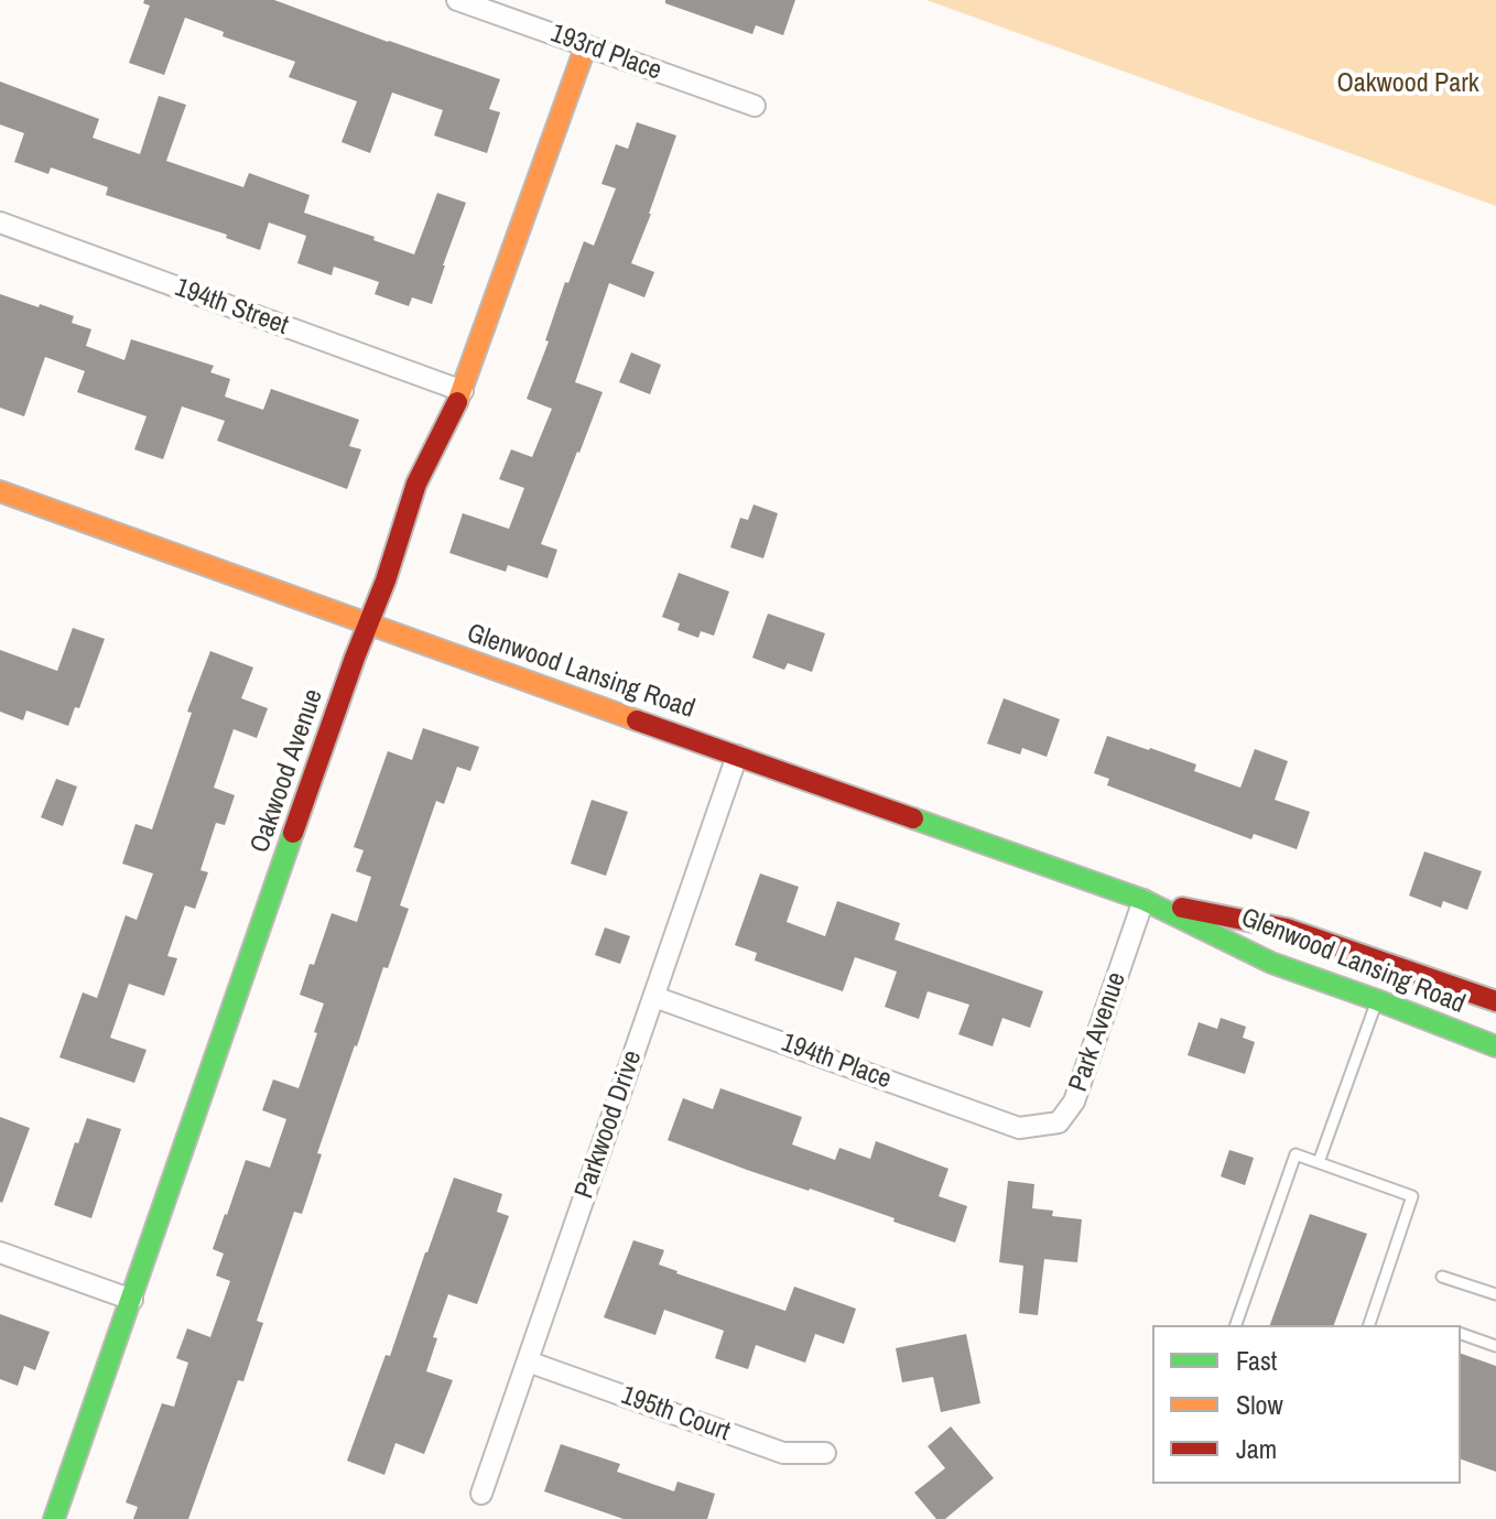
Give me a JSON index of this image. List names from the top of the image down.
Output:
{
  "streets": {
    "main road": ["Glenwood Lansing Road", "Oakwood Avenue"],
    "street": [
      "193rd Place",
      "194th Street",
      "Park Avenue",
      "194th Place",
      "Parkwood Drive",
      "195th Court"
    ]
  },
  "crossings": [
    ["193rd Place", "Oakwood Avenue"],
    ["194th Street", "Oakwood Avenue"],
    ["Glenwood Lansing Road", "Oakwood Avenue"],
    ["Glenwood Lansing Road", "Park Avenue"],
    ["Glenwood Lansing Road", "Parkwood Drive"],
    ["Park Avenue", "194th Place"],
    ["194th Place", "Parkwood Drive"],
    ["Parkwood Drive", "195th Court"]
  ],
  "parks": ["Oakwood Park"],
  "legend": ["Fast", "Slow", "Jam"]
}
